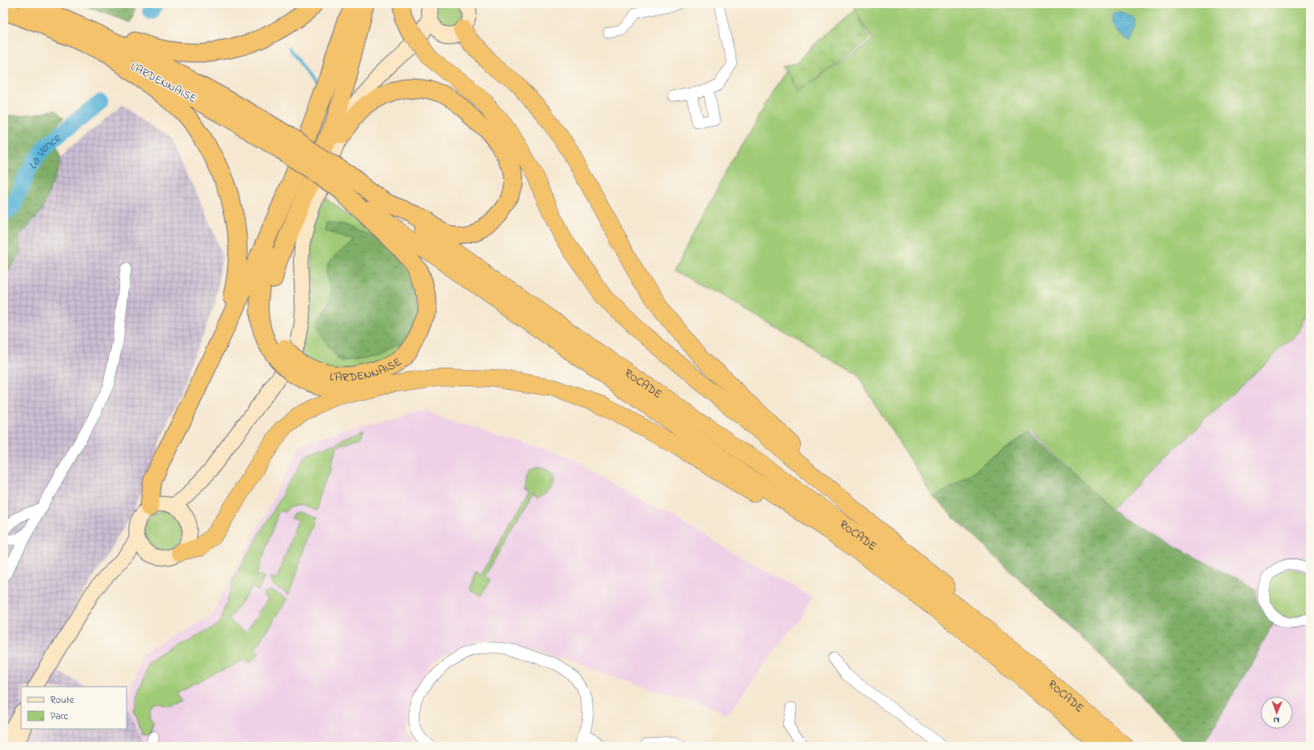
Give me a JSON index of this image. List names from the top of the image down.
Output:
{
  "streets": {
    "highway": ["L'ARDENNAISE", "ROCADE"]
  },
  "crossings": [
    ["L'ARDENNAISE", "ROCADE"]
  ],
  "water": ["La Vence"],
  "legend": ["Route", "Parc"],
  "north": "bottom"
}
